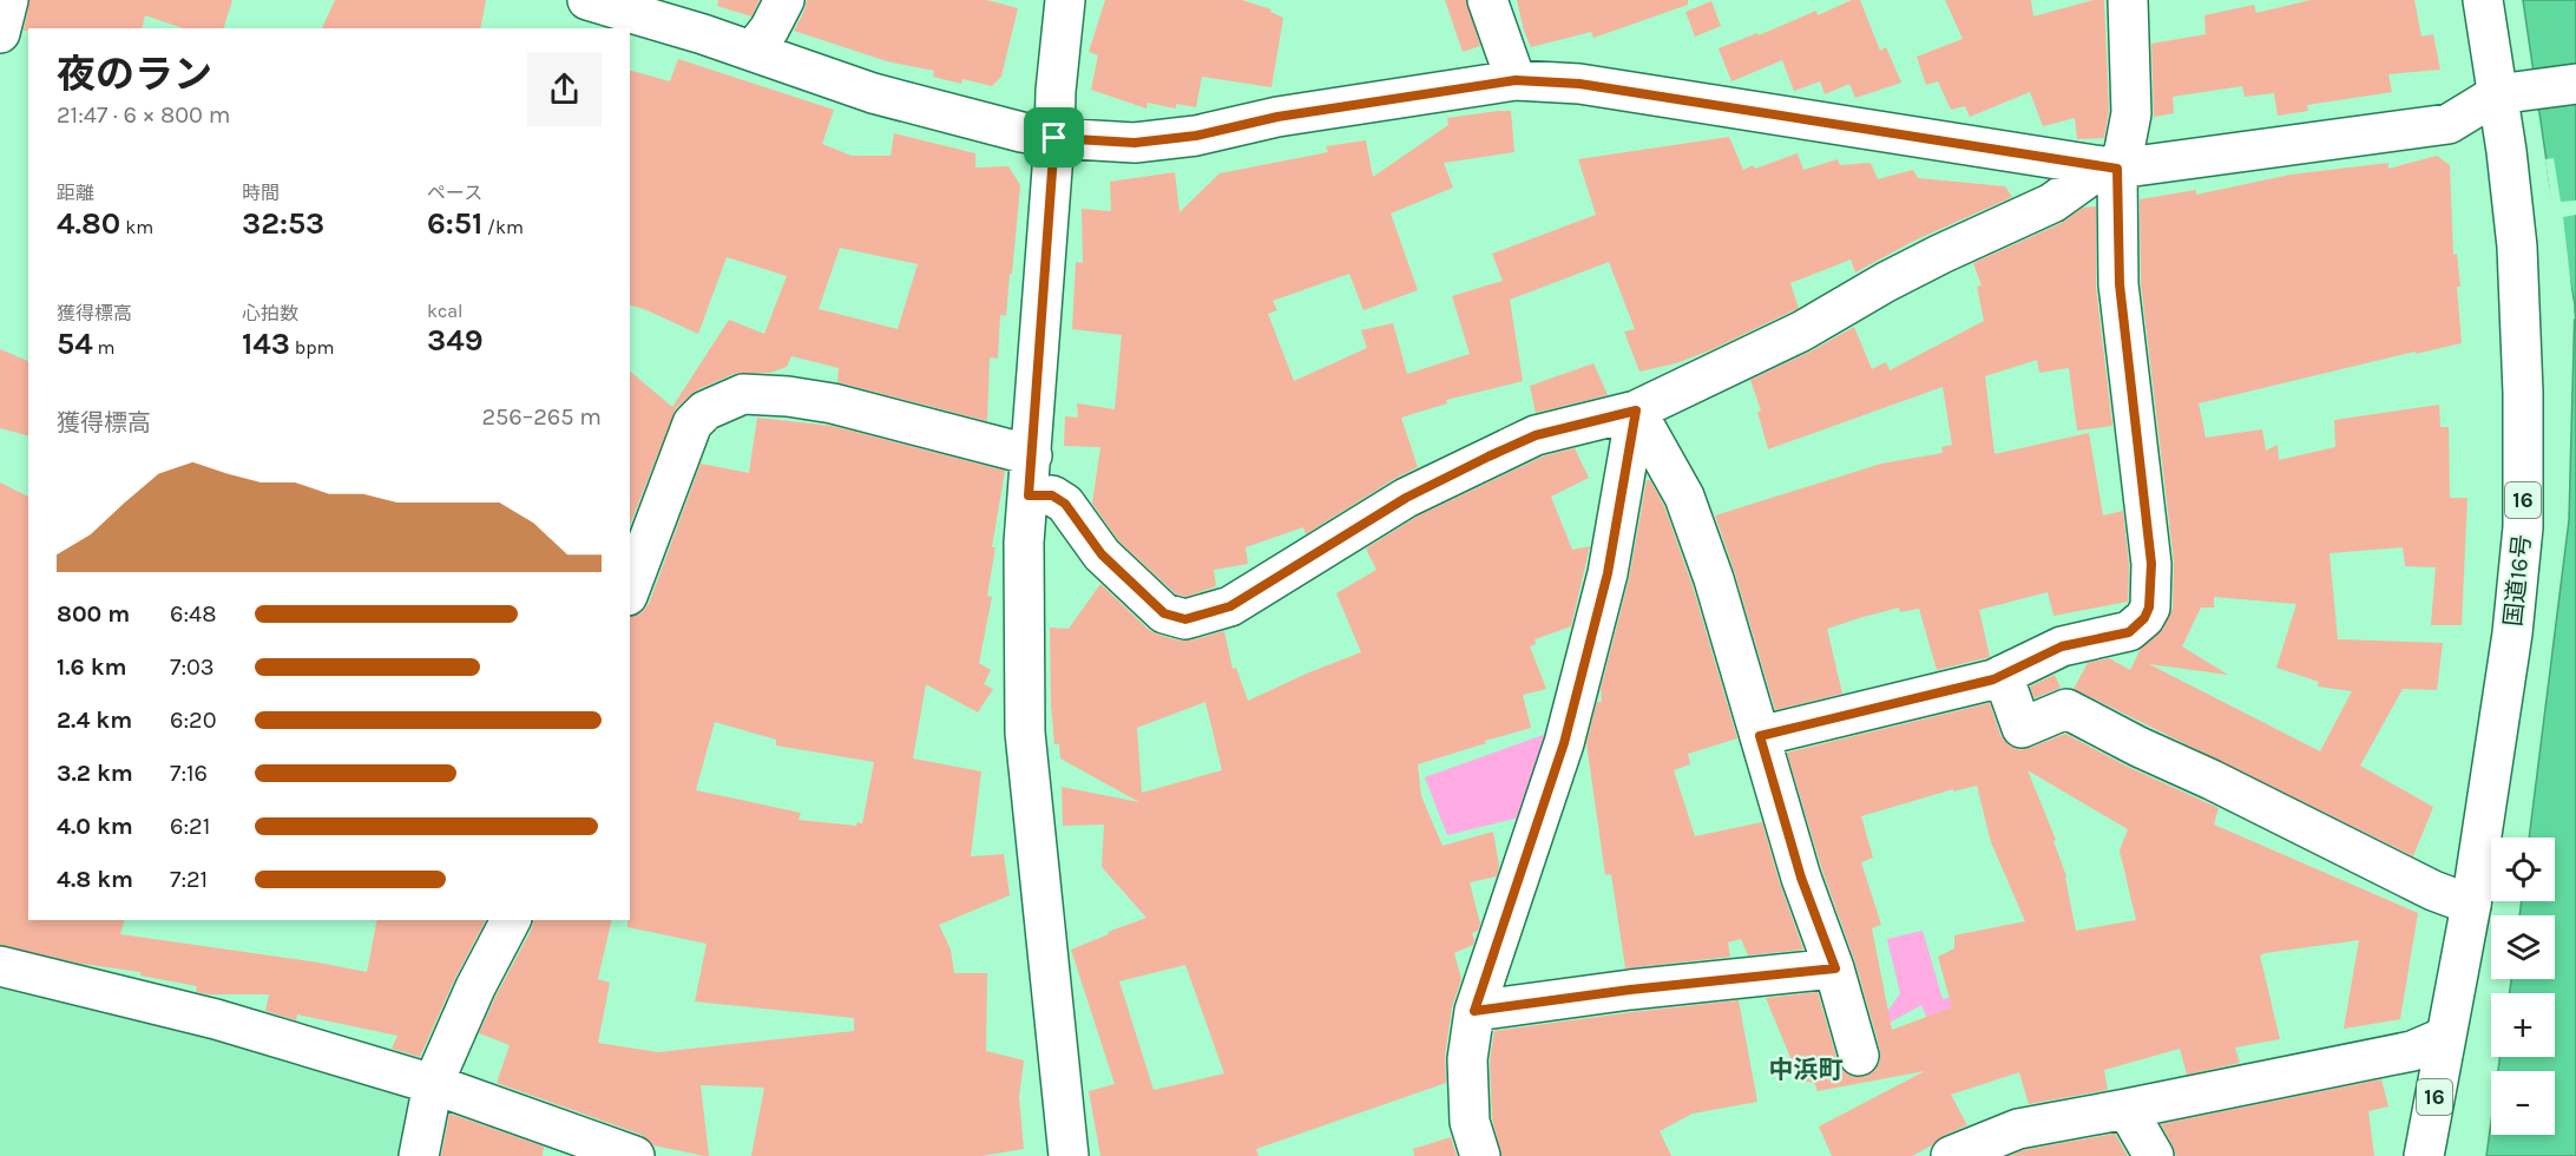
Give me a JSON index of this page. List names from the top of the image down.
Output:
{
  "streets": {
    "main road": ["16", "国道16号"]
  },
  "districts": ["中浜町"],
  "page": {
    "heading": ["夜のラン", "21:47 · 6 × 800 m"],
    "stats": [
      ["距離", "4.80 km"],
      ["時間", "32:53"],
      ["ペース", "6:51 /km"],
      ["獲得標高", "54 m"],
      ["心拍数", "143 bpm"],
      ["kcal", "349"]
    ],
    "chart": ["獲得標高", "256–265 m"],
    "list": [
      {
        "name": "800 m",
        "note": "6:48"
      },
      {
        "name": "1.6 km",
        "note": "7:03"
      },
      {
        "name": "2.4 km",
        "note": "6:20"
      },
      {
        "name": "3.2 km",
        "note": "7:16"
      },
      {
        "name": "4.0 km",
        "note": "6:21"
      },
      {
        "name": "4.8 km",
        "note": "7:21"
      }
    ],
    "map_buttons": ["+", "−"]
  }
}
